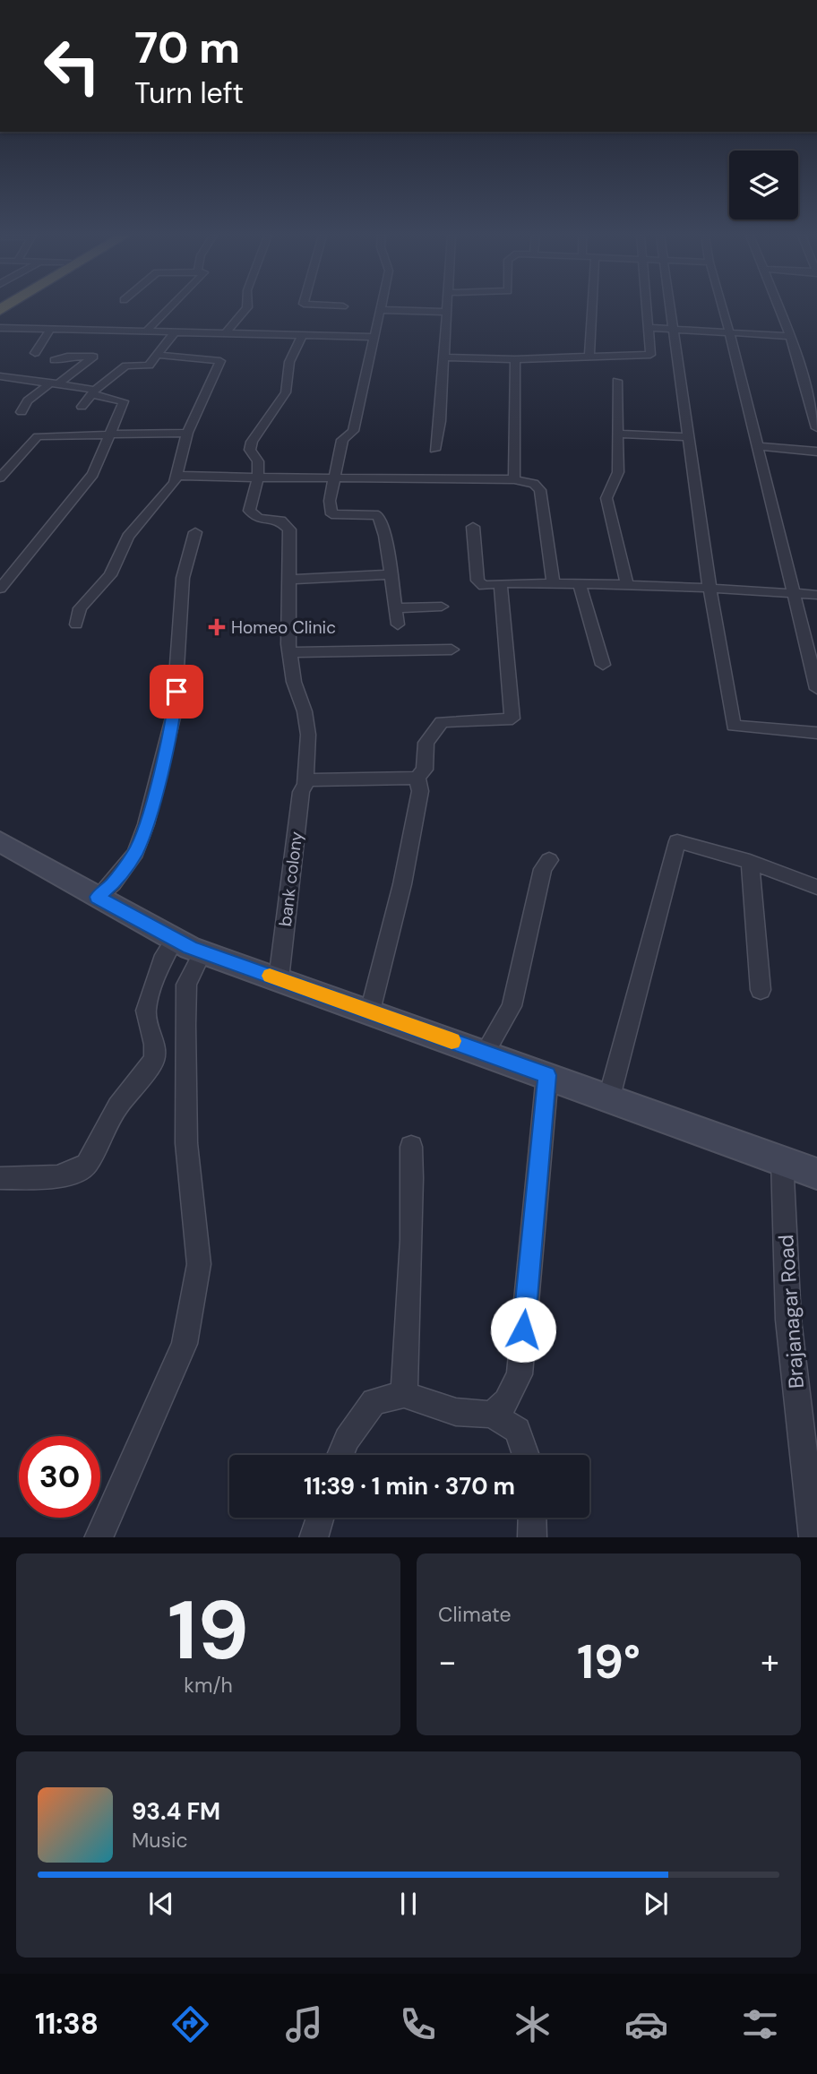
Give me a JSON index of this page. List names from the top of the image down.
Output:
{
  "streets": {
    "street": ["bank colony", "Brajanagar Road"]
  },
  "places": {
    "health": ["Homeo Clinic"]
  },
  "page": {
    "turn": ["70 m", "Turn left"],
    "limit": "30",
    "trip": "11:39 · 1 min · 370 m",
    "tile": [
      ["19", "km/h"],
      "Climate"
    ],
    "heat": ["−", "19°", "+"],
    "song": ["93.4 FM", "Music"],
    "tabs": "11:38"
  }
}
